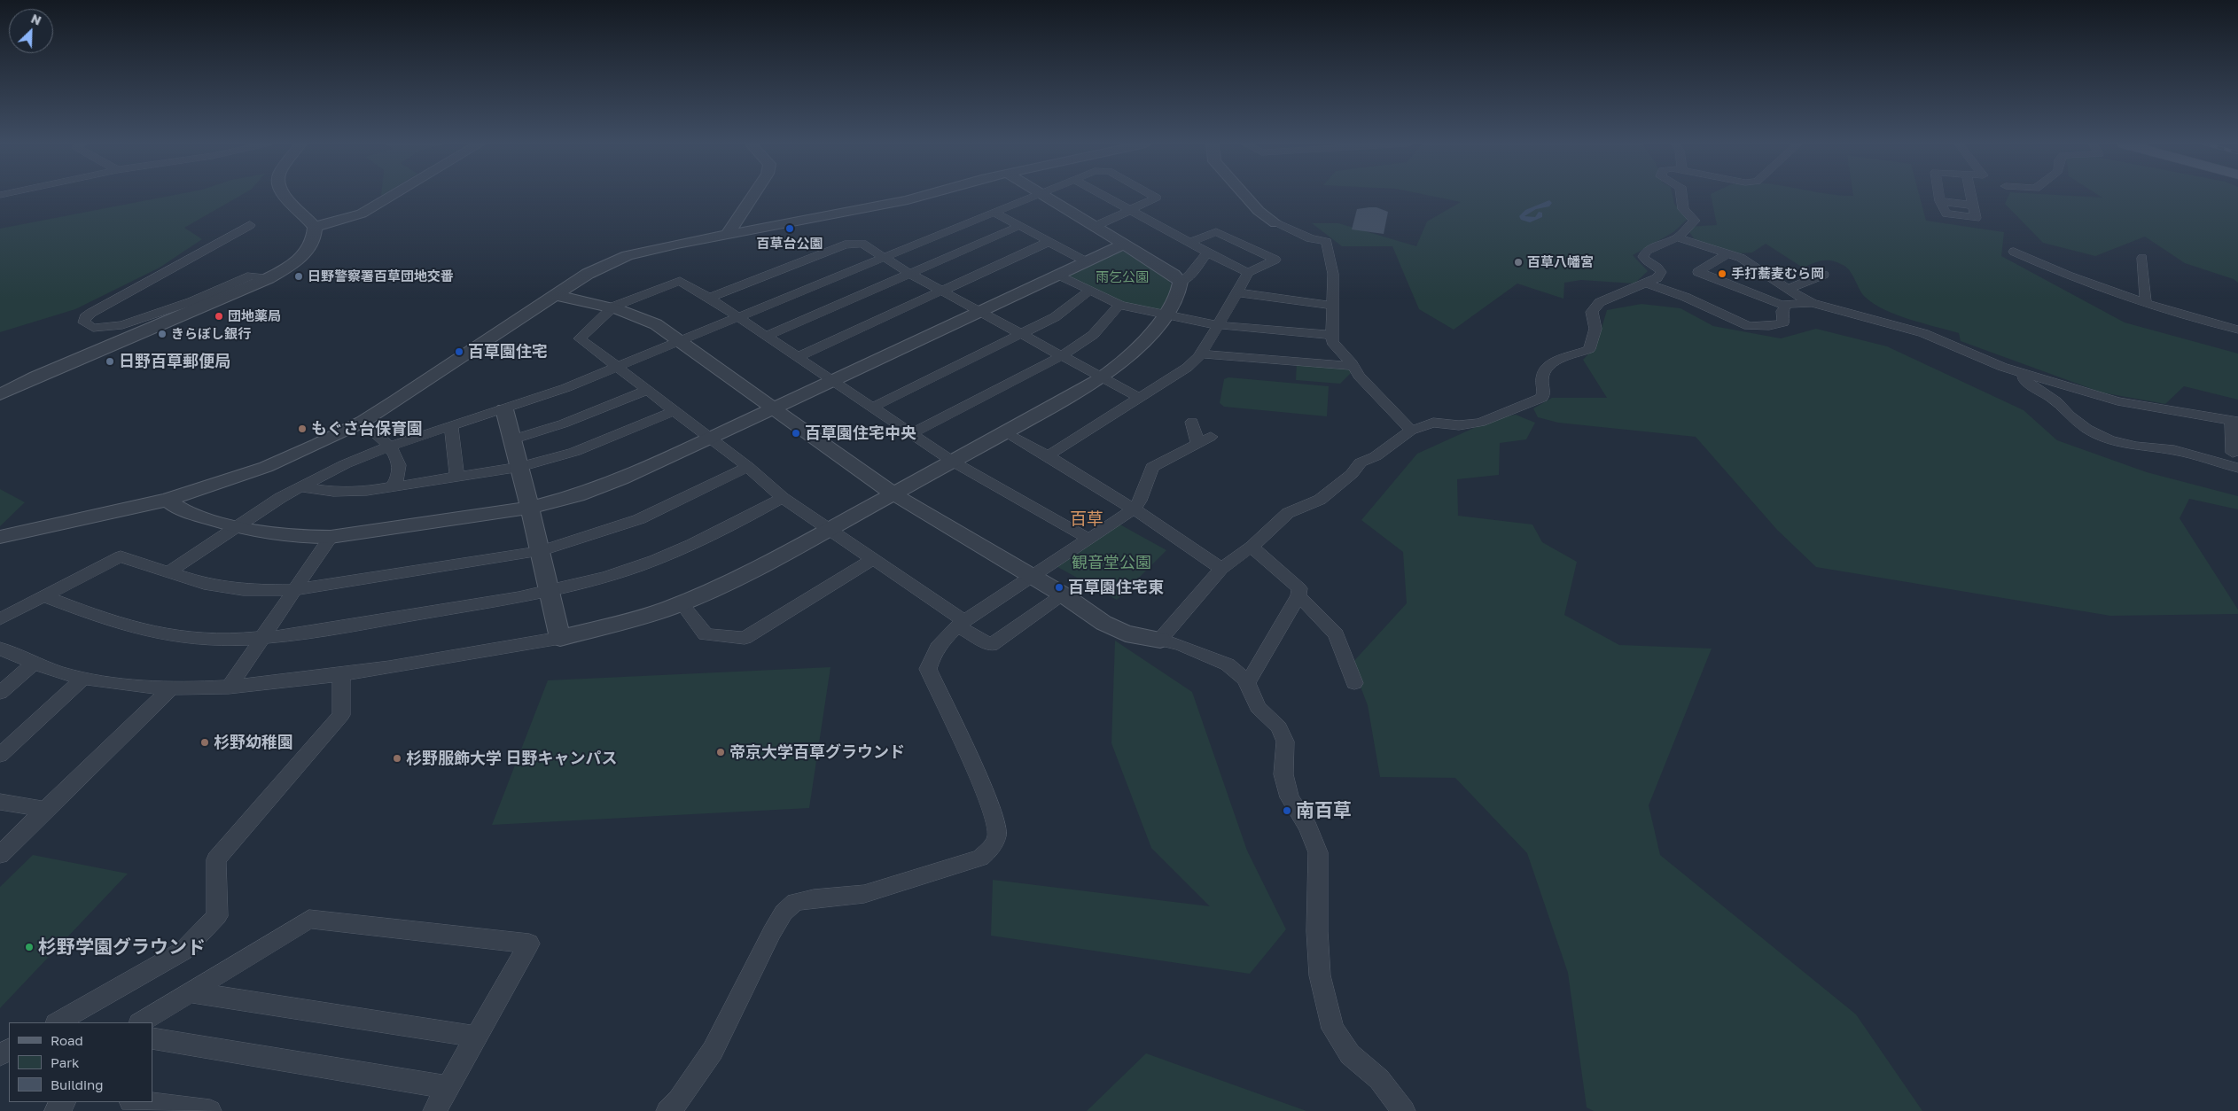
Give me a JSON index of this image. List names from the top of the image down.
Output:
{
  "districts": ["百草"],
  "parks": ["雨乞公園", "観音堂公園"],
  "places": [
    "百草台公園",
    "百草八幡宮",
    "手打蕎麦むら岡",
    "日野警察署百草団地交番",
    "団地薬局",
    "きらぼし銀行",
    "百草園住宅",
    "日野百草郵便局",
    "もぐさ台保育園",
    "百草園住宅中央",
    "百草園住宅東",
    "杉野幼稚園",
    "帝京大学百草グラウンド",
    "杉野服飾大学 日野キャンパス",
    "南百草",
    "杉野学園グラウンド"
  ],
  "legend": ["Road", "Park", "Building"],
  "north": "top right"
}
